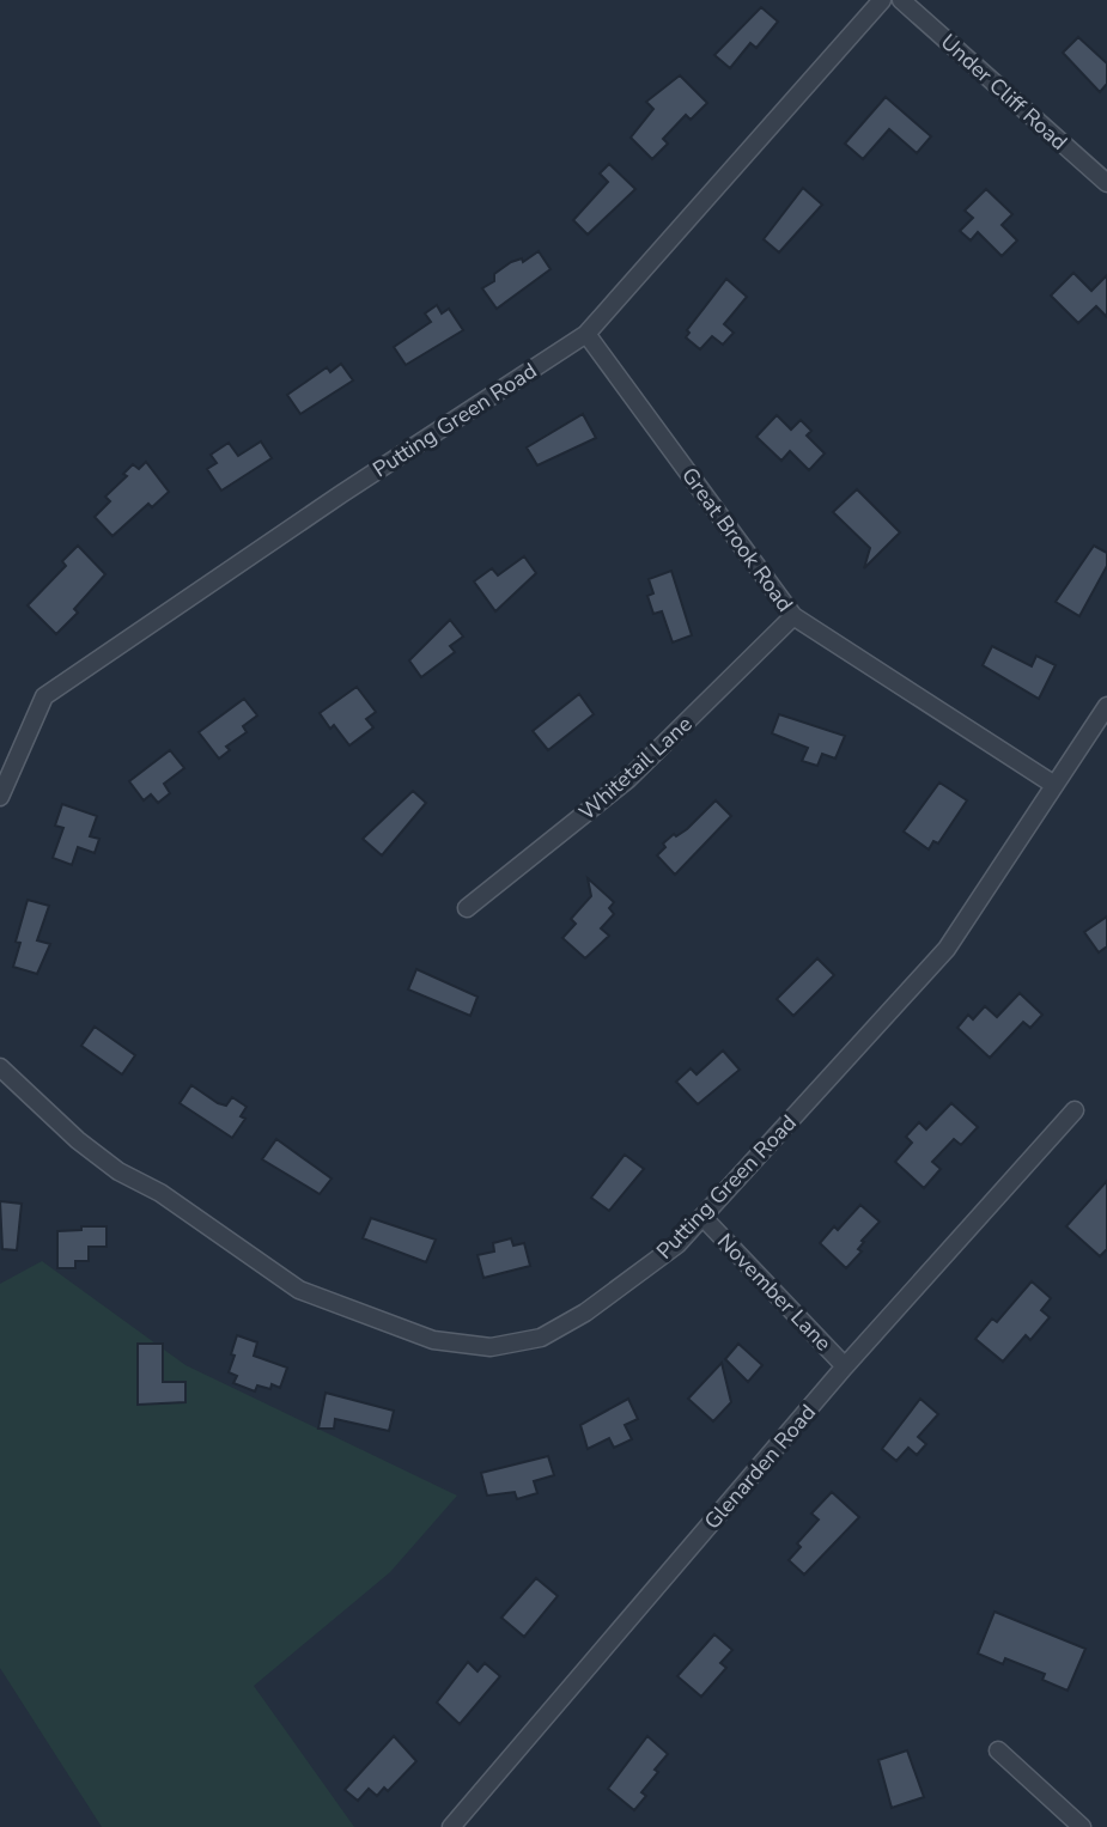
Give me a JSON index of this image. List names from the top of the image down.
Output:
{
  "streets": {
    "street": [
      "Under Cliff Road",
      "Putting Green Road",
      "Great Brook Road",
      "Whitetail Lane",
      "November Lane",
      "Glenarden Road"
    ]
  },
  "crossings": [
    ["Putting Green Road", "Great Brook Road"],
    ["Putting Green Road", "November Lane"],
    ["Great Brook Road", "Whitetail Lane"],
    ["November Lane", "Glenarden Road"]
  ]
}
